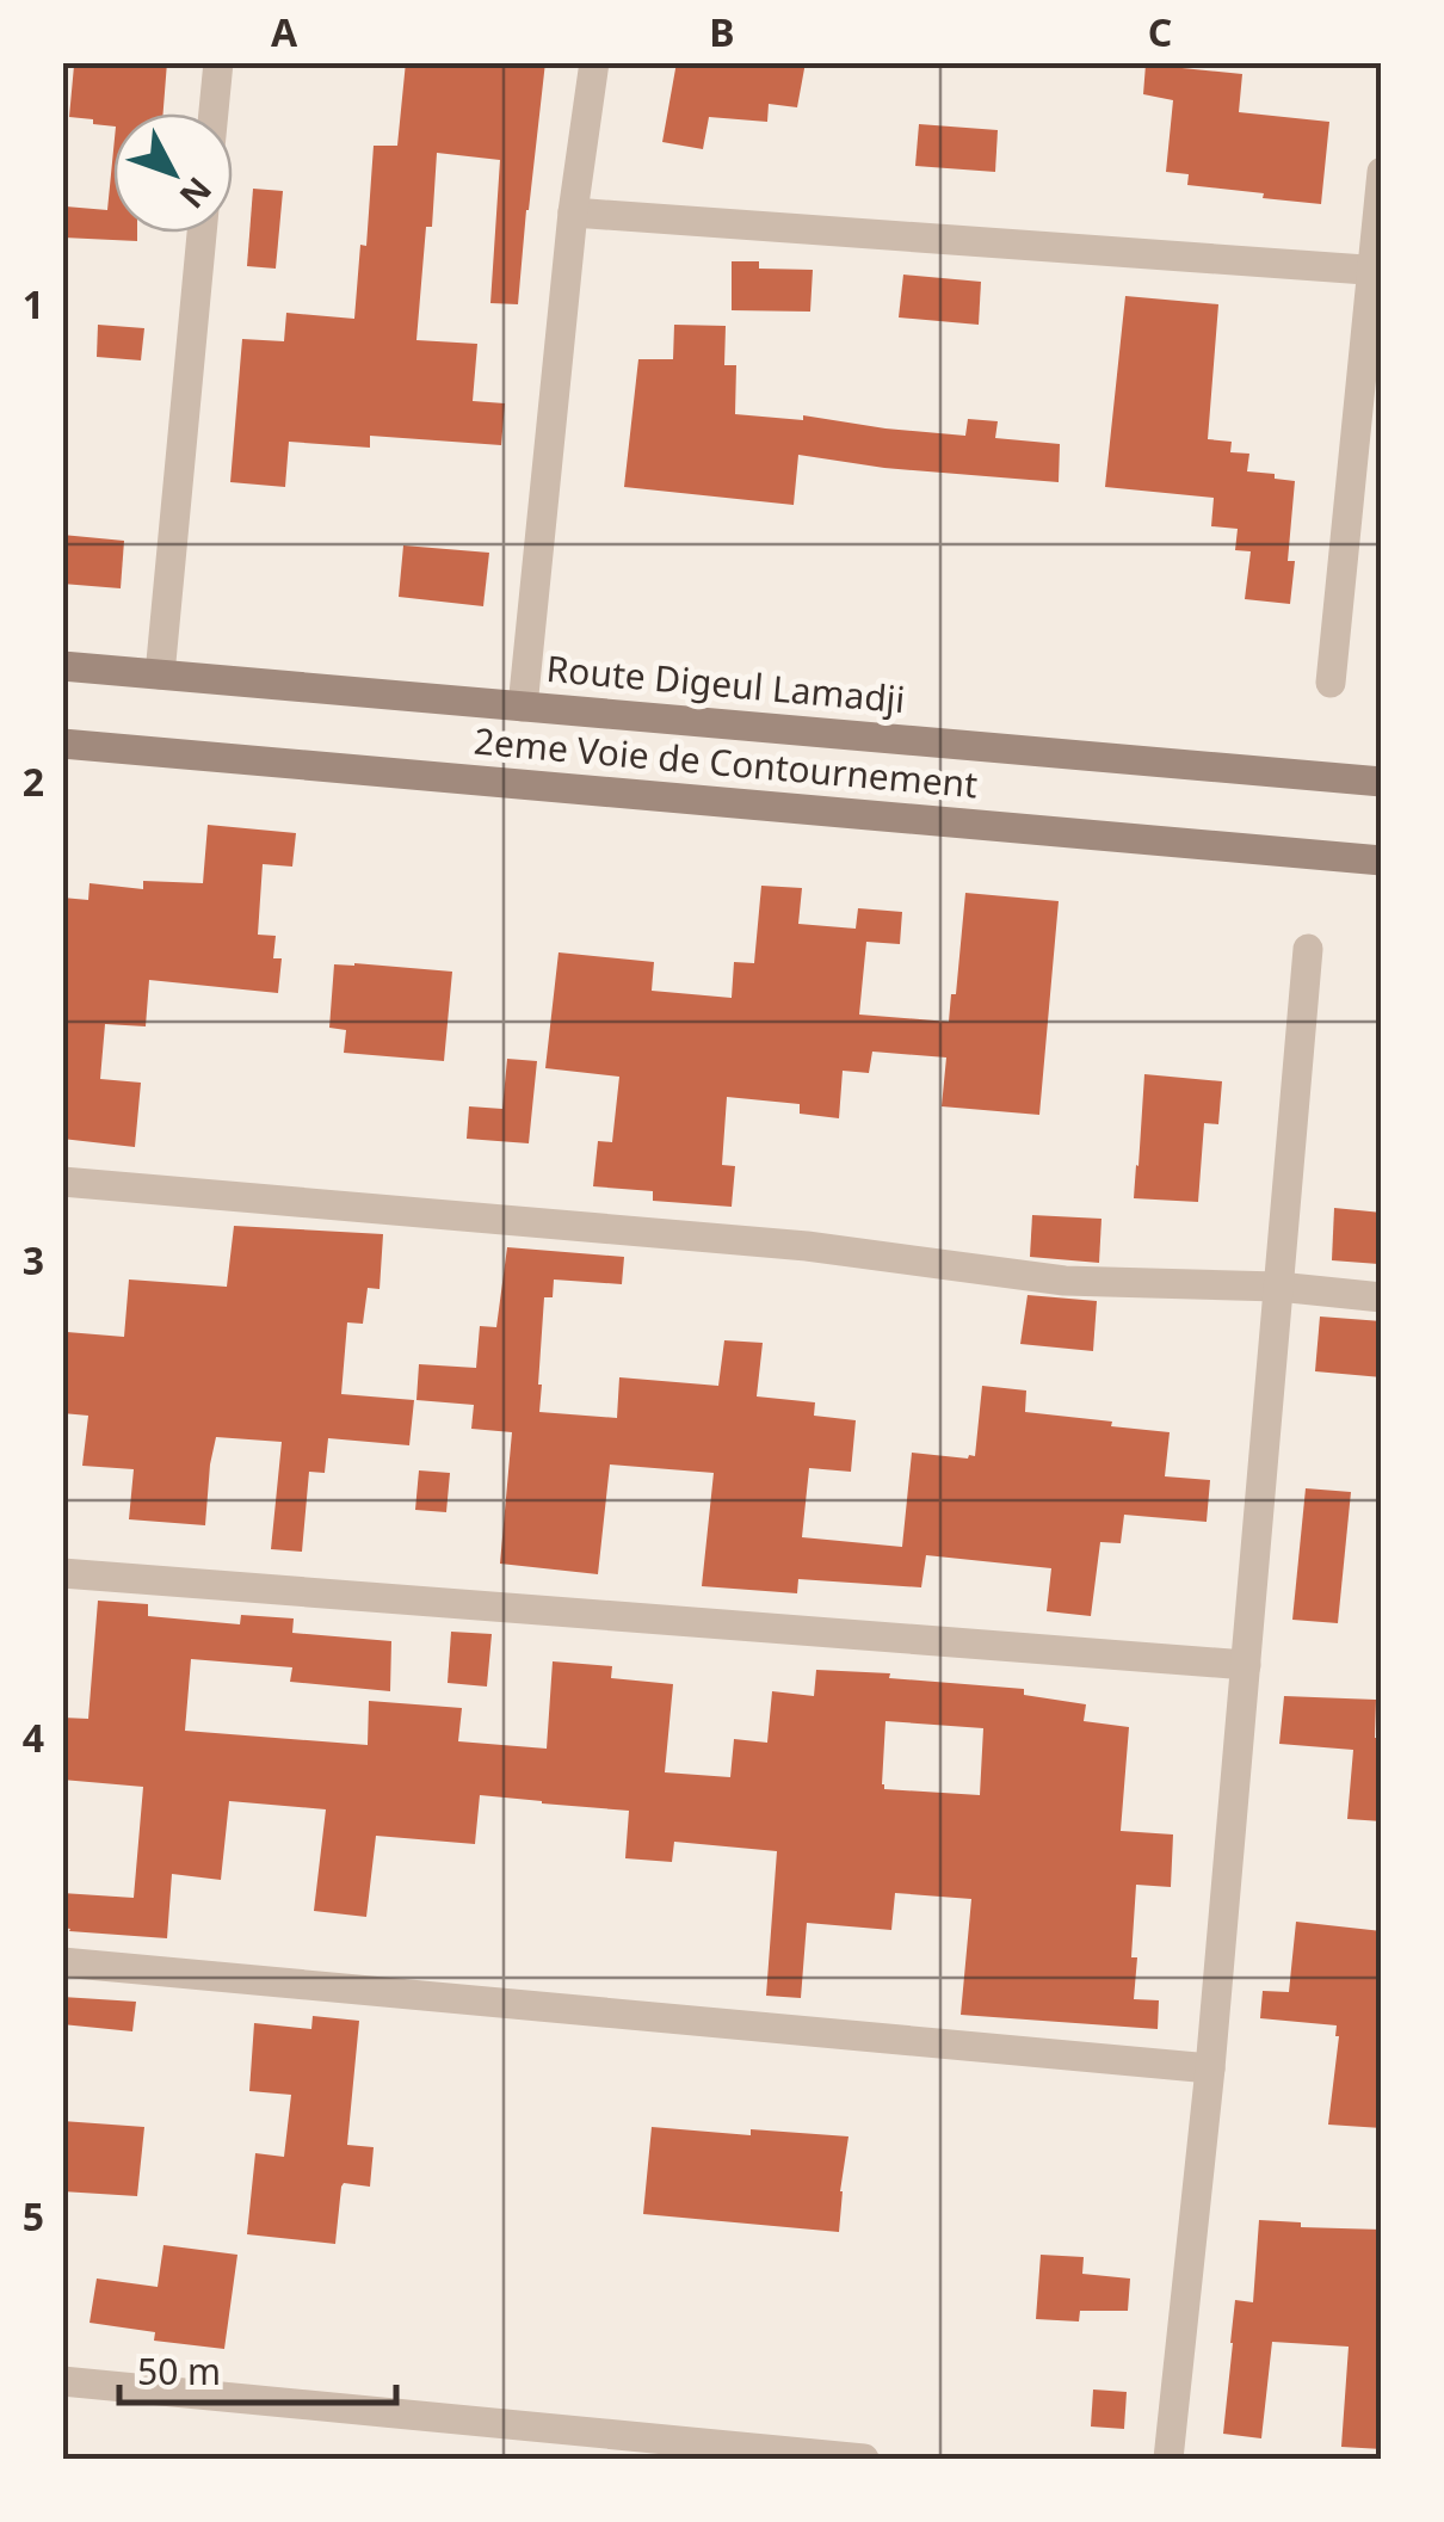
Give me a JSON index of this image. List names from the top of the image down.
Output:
{
  "streets": {
    "main road": ["Route Digeul Lamadji", "2eme Voie de Contournement"]
  },
  "scale_bar": "50 m",
  "north": "bottom right",
  "grid": {
    "columns": ["A", "B", "C"],
    "rows": [
      "1",
      "2",
      "3",
      "4",
      "5"
    ]
  }
}
